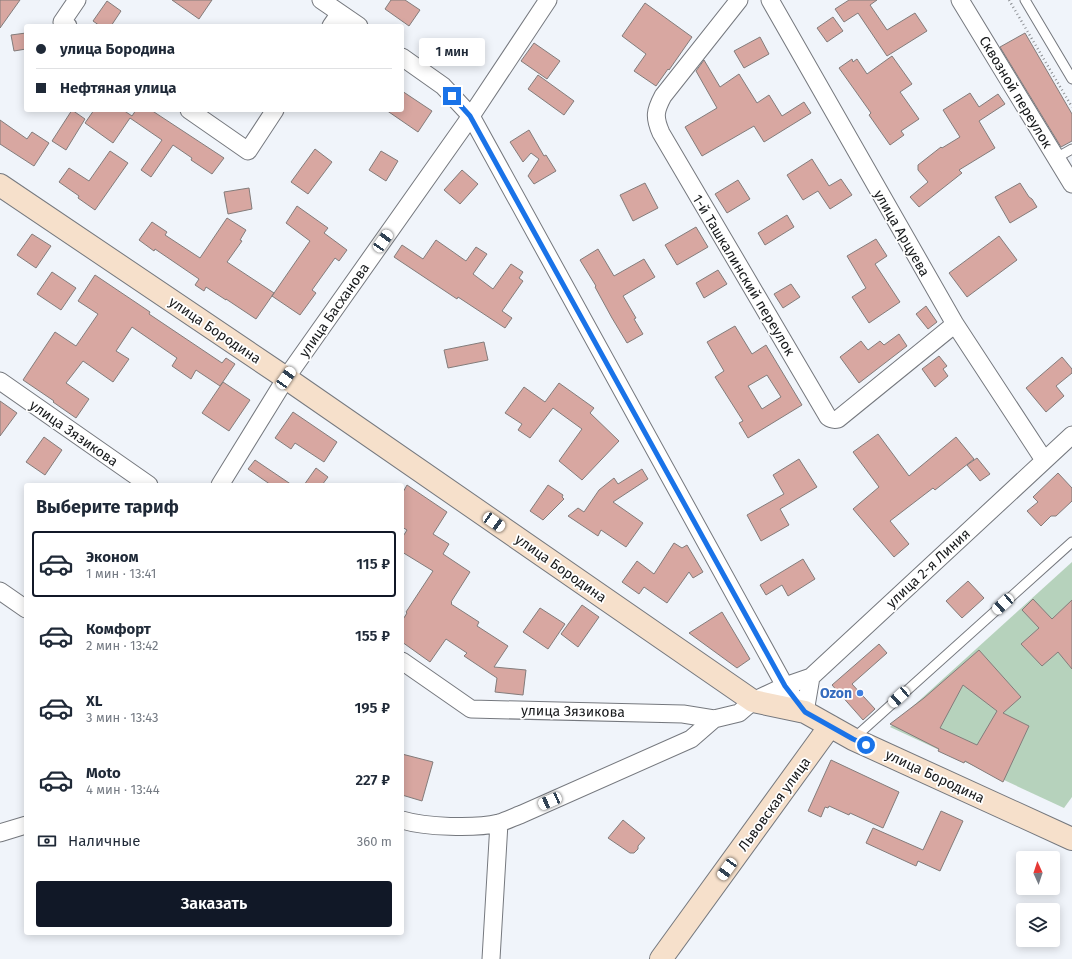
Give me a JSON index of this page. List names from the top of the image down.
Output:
{
  "streets": {
    "street": [
      "Сквозной переулок",
      "улица Арцуева",
      "1-й Ташкалинский переулок",
      "улица Басханова",
      "улица Бородина",
      "улица Зязикова",
      "улица 2-я Линия",
      "Львовская улица"
    ]
  },
  "crossings": [
    ["улица Арцуева", "1-й Ташкалинский переулок"],
    ["улица Арцуева", "улица 2-я Линия"],
    ["улица Басханова", "улица Бородина"],
    ["улица Бородина", "улица Зязикова"],
    ["улица Бородина", "Львовская улица"],
    ["улица Зязикова", "улица 2-я Линия"]
  ],
  "places": ["Ozon"],
  "north": "top",
  "page": {
    "banner": ["улица Бородина", "Нефтяная улица"],
    "bubble": "1 мин",
    "heading": "Выберите тариф",
    "list": [
      {
        "name": "Эконом",
        "note": "1 мин · 13:41",
        "value": "115 ₽"
      },
      {
        "name": "Комфорт",
        "note": "2 мин · 13:42",
        "value": "155 ₽"
      },
      {
        "name": "XL",
        "note": "3 мин · 13:43",
        "value": "195 ₽"
      },
      {
        "name": "Moto",
        "note": "4 мин · 13:44",
        "value": "227 ₽"
      }
    ],
    "pay": ["Наличные", "360 m"],
    "buttons": "Заказать"
  }
}
